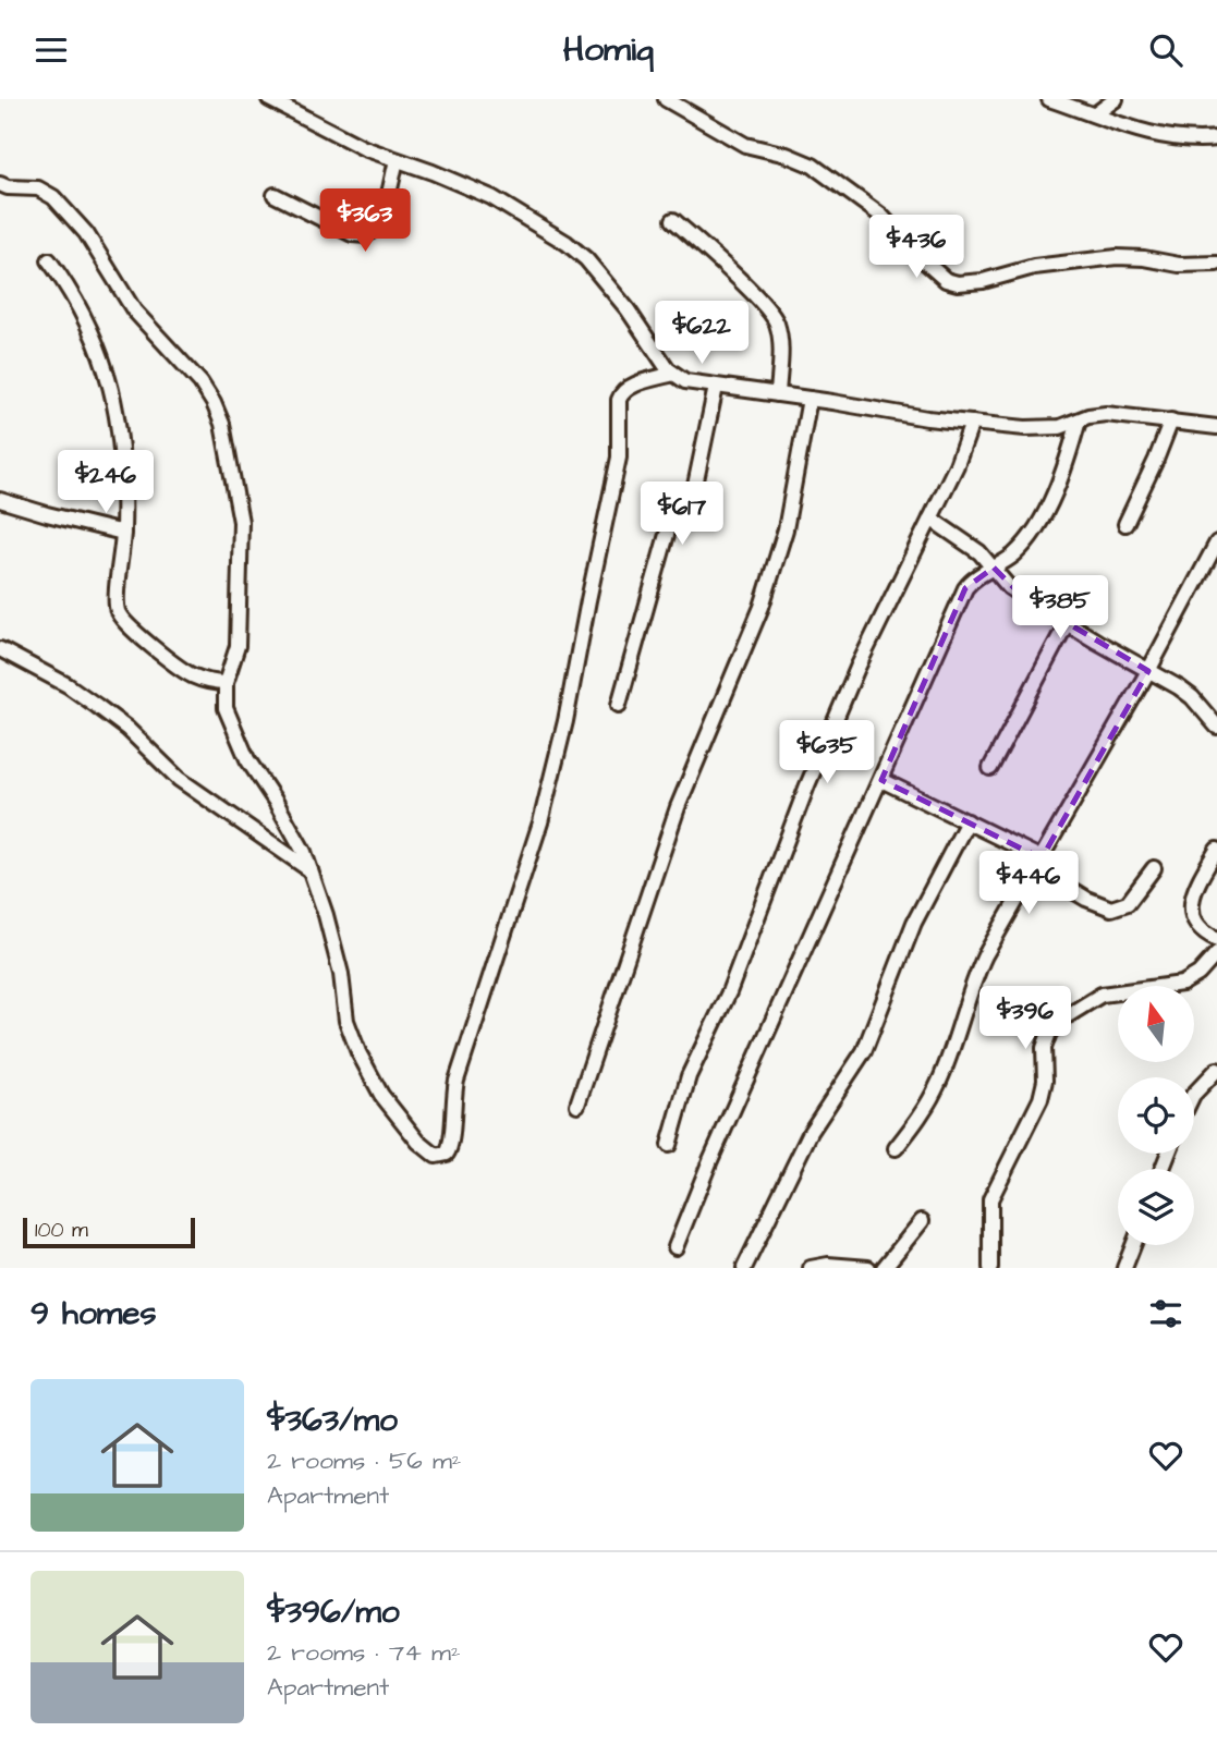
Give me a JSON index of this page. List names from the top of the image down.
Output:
{
  "scale_bar": "100 m",
  "north": "top",
  "page": {
    "header": "Homiq",
    "price": [
      "$363",
      "$436",
      "$622",
      "$246",
      "$617",
      "$385",
      "$635",
      "$446",
      "$396"
    ],
    "scale": "100 m",
    "heading": "9 homes",
    "list": [
      {
        "name": "$363/mo",
        "note": "2 rooms · 56 m² · Apartment"
      },
      {
        "name": "$396/mo",
        "note": "2 rooms · 74 m² · Apartment"
      }
    ]
  }
}
